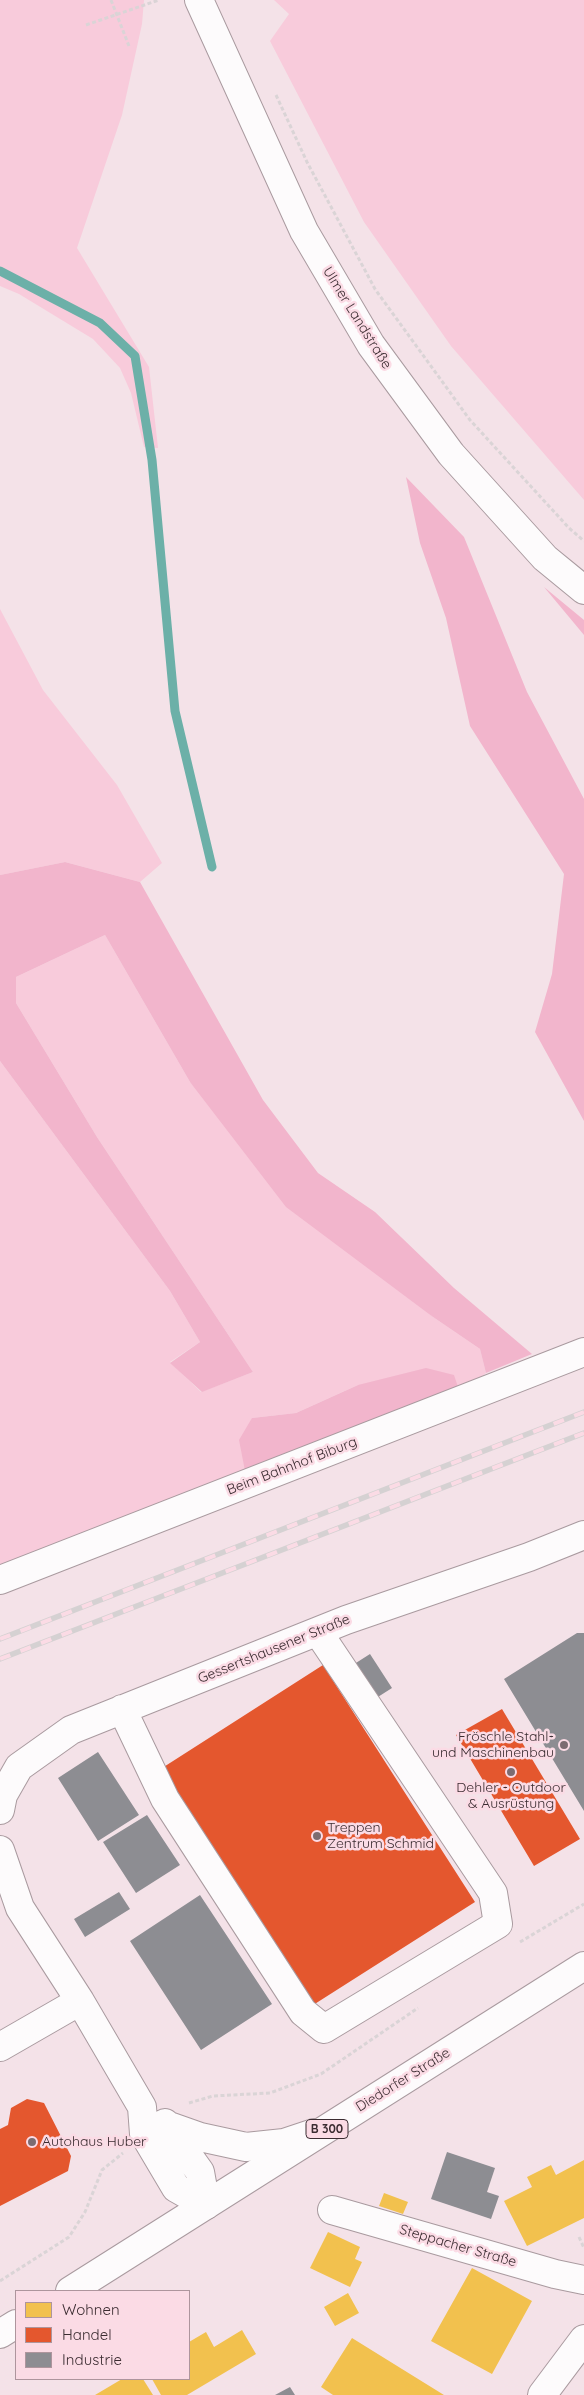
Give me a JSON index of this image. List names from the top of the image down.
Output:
{
  "streets": {
    "street": [
      "Ulmer Landstraße",
      "Beim Bahnhof Biburg",
      "Gessertshausener Straße",
      "Diedorfer Straße",
      "B 300",
      "Steppacher Straße"
    ]
  },
  "places": [
    "Fröschle Stahl- und Maschinenbau",
    "Dehler - Outdoor & Ausrüstung",
    "Treppen Zentrum Schmid",
    "Autohaus Huber"
  ],
  "legend": ["Wohnen", "Handel", "Industrie"]
}
